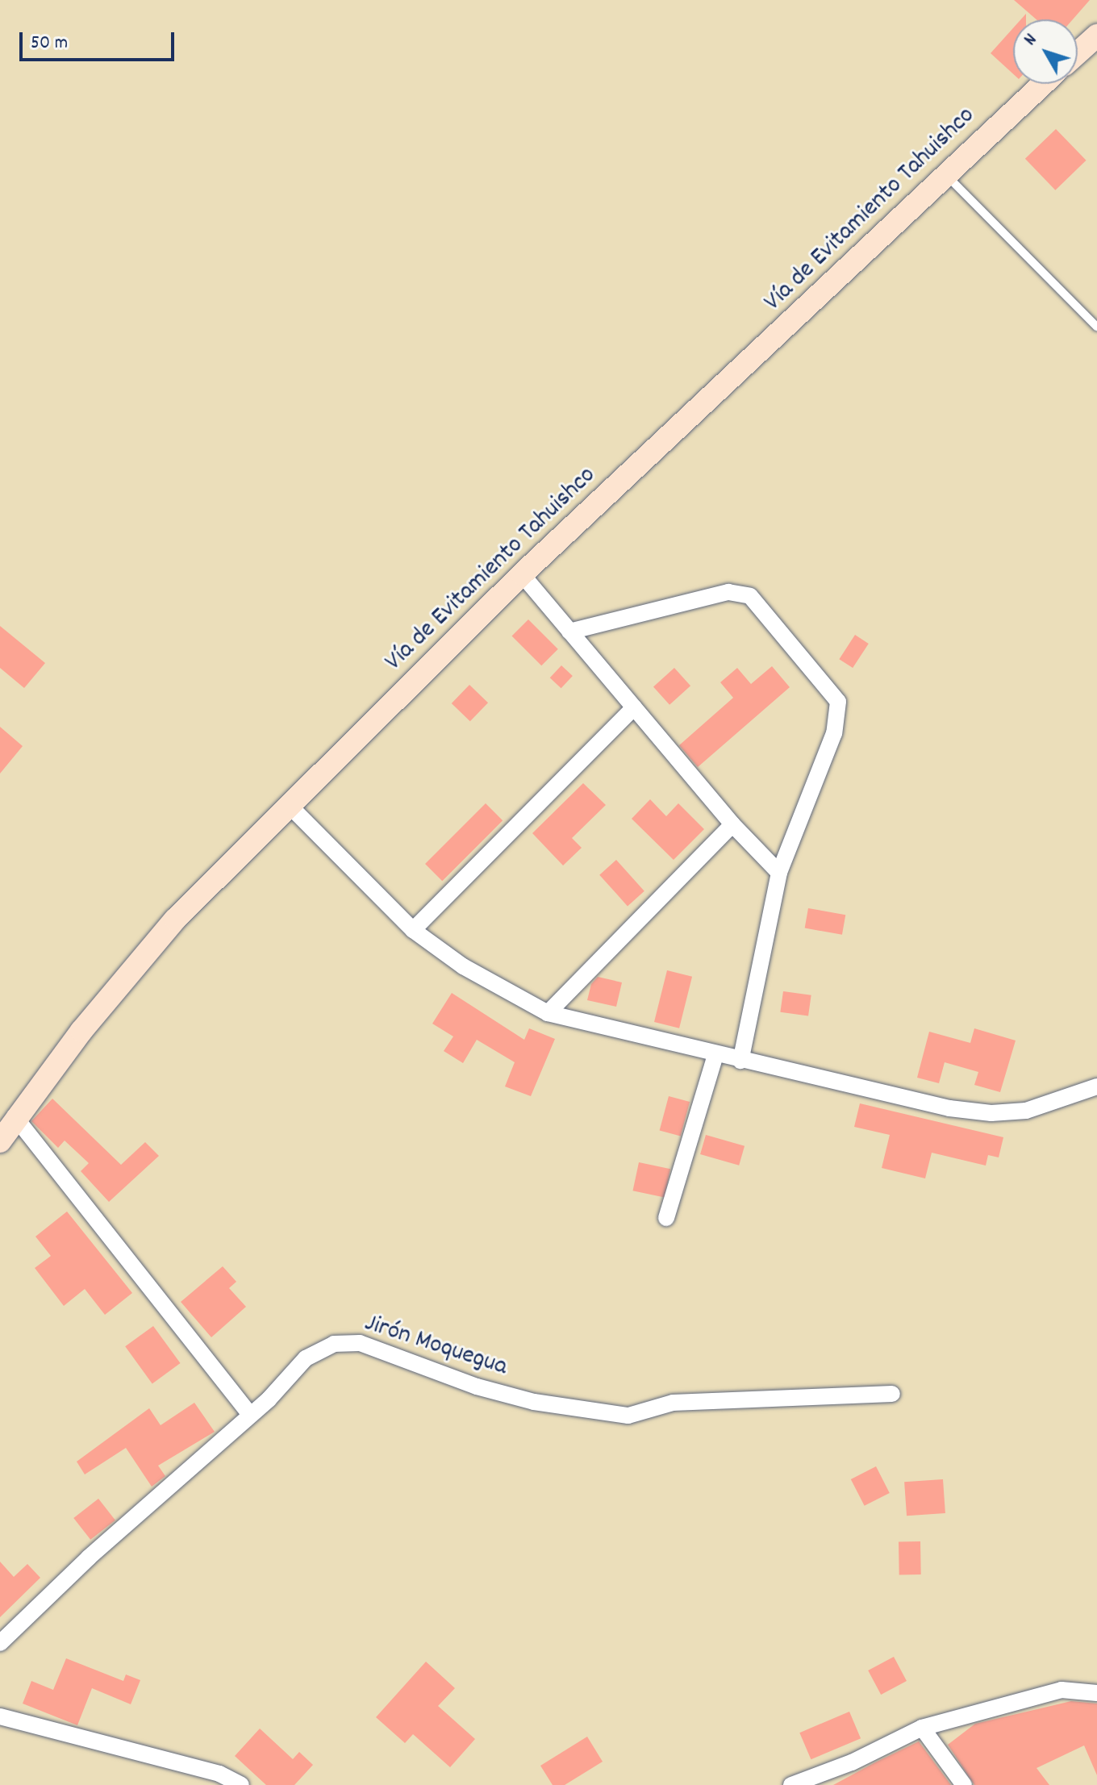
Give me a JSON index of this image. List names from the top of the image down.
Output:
{
  "streets": {
    "main road": ["Vía de Evitamiento Tahuishco"],
    "street": ["Jirón Moquegua"]
  },
  "scale_bar": "50 m",
  "north": "top left"
}
